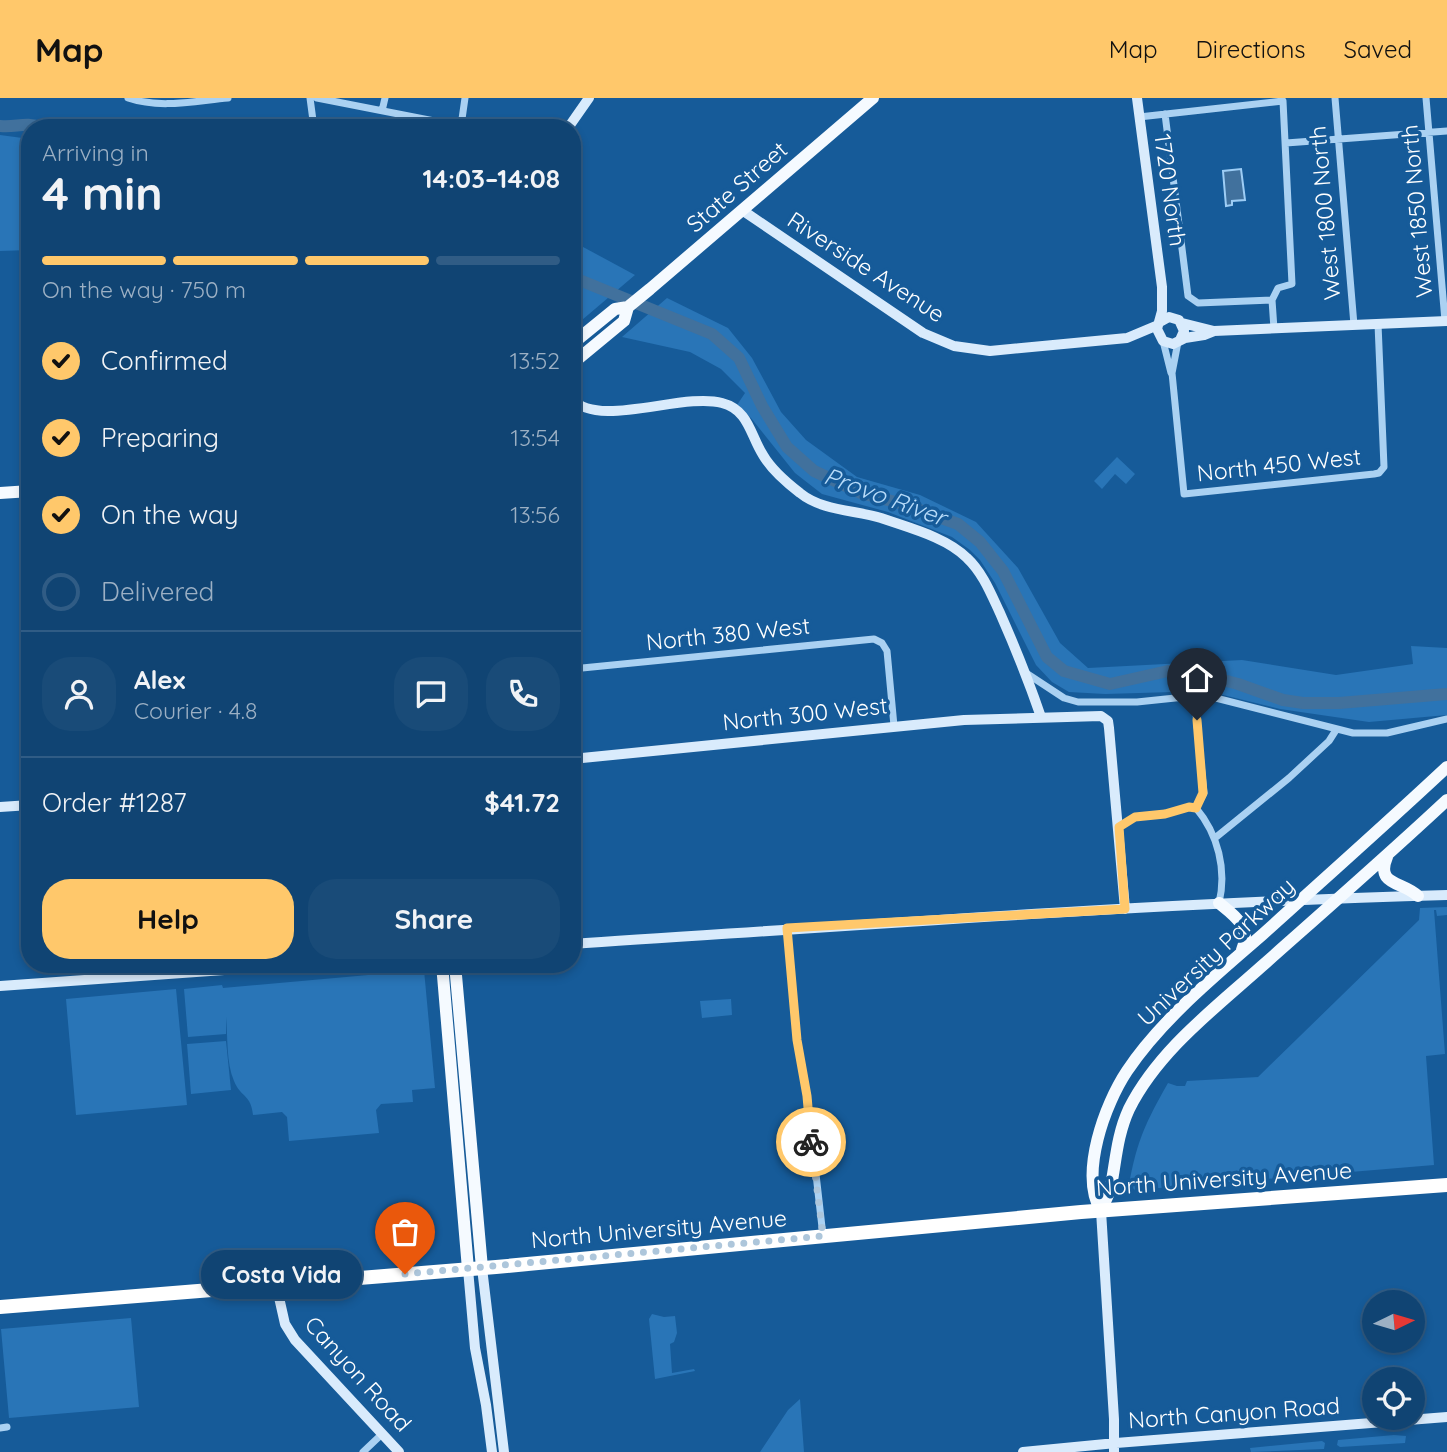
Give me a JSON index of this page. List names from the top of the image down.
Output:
{
  "streets": {
    "highway": ["North University Avenue"],
    "main road": ["State Street", "University Parkway"],
    "street": [
      "1720 North",
      "West 1850 North",
      "West 1800 North",
      "Riverside Avenue",
      "North 450 West",
      "North 380 West",
      "North 300 West",
      "Canyon Road",
      "North Canyon Road"
    ]
  },
  "crossings": [
    ["State Street", "Riverside Avenue"],
    ["North 380 West", "North 300 West"],
    ["University Parkway", "North University Avenue"],
    ["University Parkway", "North Canyon Road"],
    ["North University Avenue", "Canyon Road"]
  ],
  "water": ["Provo River"],
  "places": ["Costa Vida"],
  "north": "right",
  "page": {
    "header": "Map",
    "nav": ["Map", "Directions", "Saved"],
    "heading": ["4 min", "Arriving in", "14:03–14:08"],
    "panel": [
      "Alex",
      "Courier · 4.8",
      "Order #1287",
      "$41.72"
    ],
    "bar": "On the way · 750 m",
    "list": [
      ["Confirmed", "13:52"],
      ["Preparing", "13:54"],
      ["On the way", "13:56"],
      "Delivered"
    ],
    "buttons": ["Help", "Share"],
    "bubble": "Costa Vida"
  }
}
